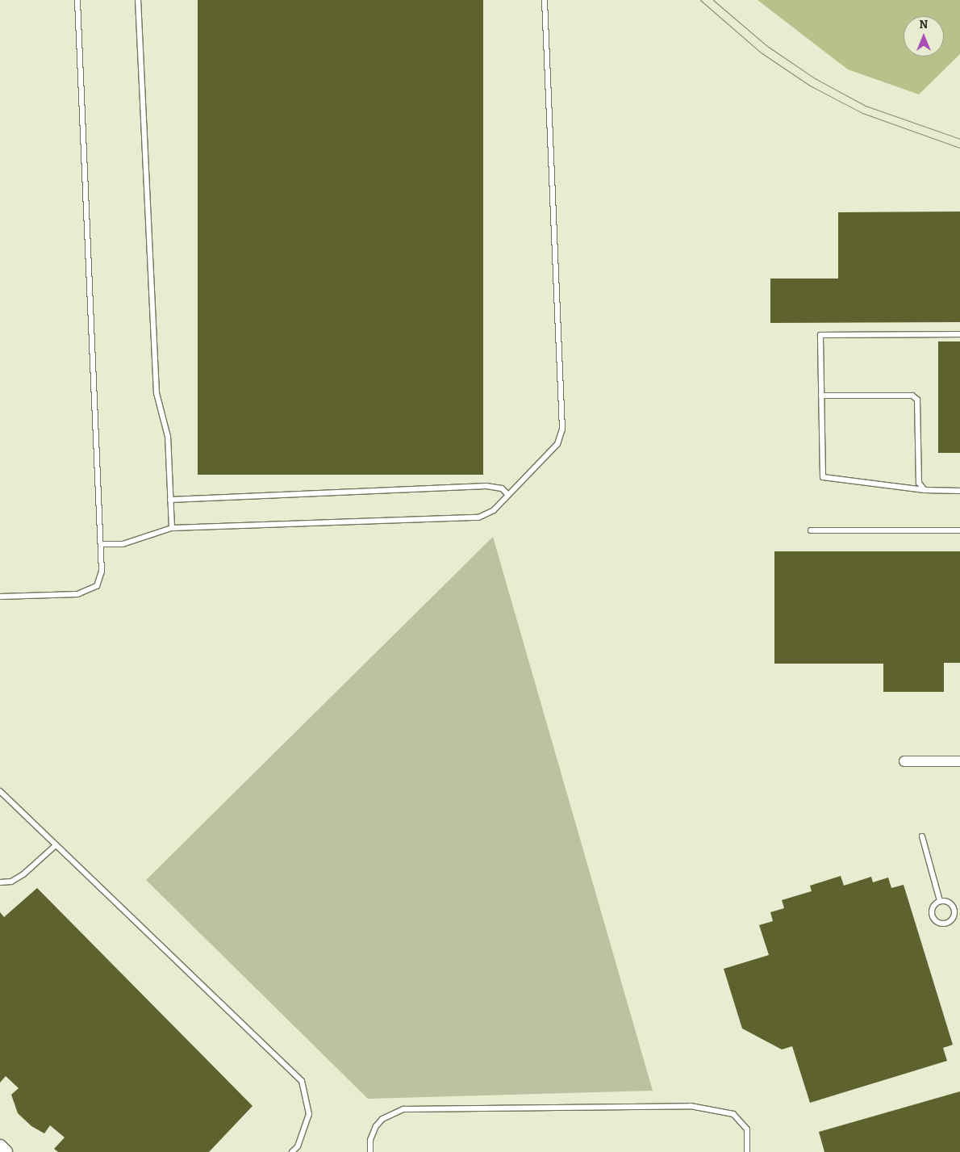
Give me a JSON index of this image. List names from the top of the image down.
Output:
{
  "north": "top"
}
